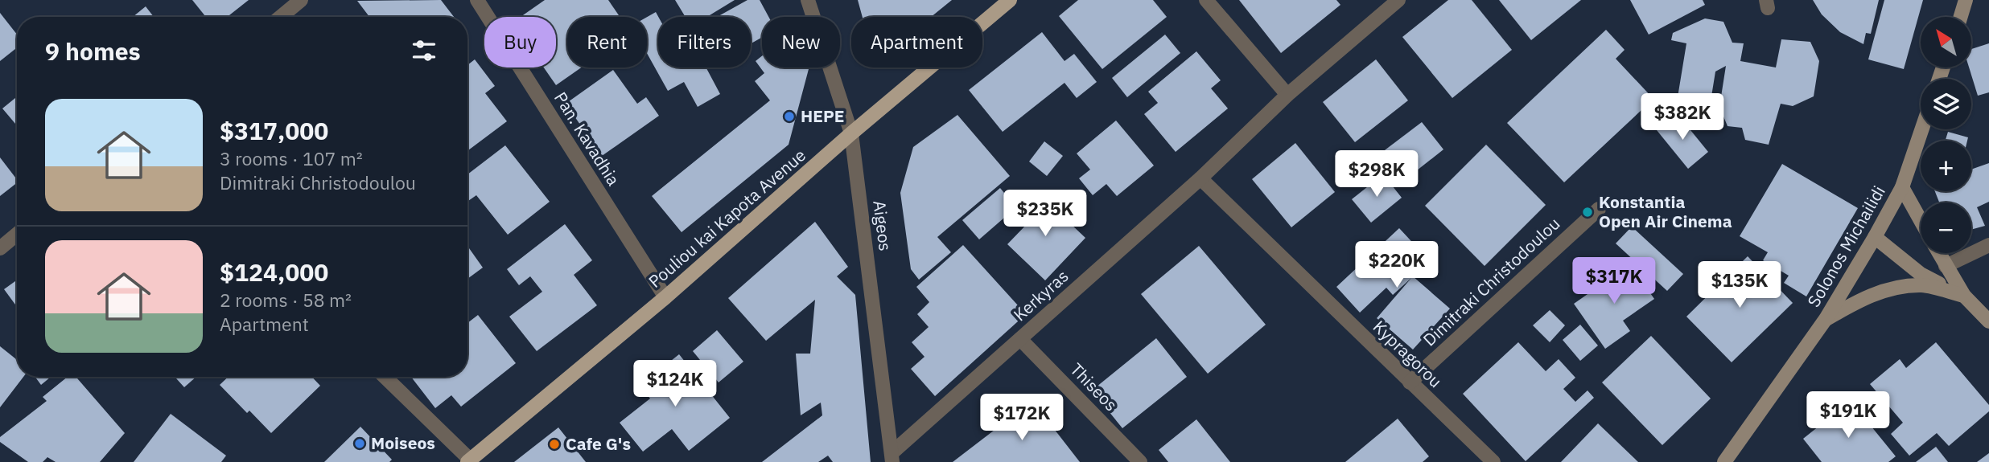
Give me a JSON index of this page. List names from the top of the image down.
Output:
{
  "streets": {
    "main road": ["Pouliou kai Kapota Avenue", "Solonos Michailidi"],
    "street": [
      "Pan. Kavadhia",
      "Aigeos",
      "Dimitraki Christodoulou",
      "Kerkyras",
      "Kypragorou",
      "Thiseos"
    ]
  },
  "crossings": [
    ["Pan. Kavadhia", "Pouliou kai Kapota Avenue"],
    ["Pouliou kai Kapota Avenue", "Aigeos"],
    ["Aigeos", "Kerkyras"],
    ["Dimitraki Christodoulou", "Kypragorou"],
    ["Kerkyras", "Kypragorou"],
    ["Kerkyras", "Thiseos"]
  ],
  "places": [
    "HEPE",
    "Konstantia Open Air Cinema",
    "Moiseos",
    "Cafe G's"
  ],
  "north": "top left",
  "page": {
    "map_buttons": ["+", "−"],
    "chip": [
      "Buy",
      "Rent",
      "Filters",
      "New",
      "Apartment"
    ],
    "heading": "9 homes",
    "list": [
      {
        "name": "$317,000",
        "note": "3 rooms · 107 m² · Dimitraki Christodoulou"
      },
      {
        "name": "$124,000",
        "note": "2 rooms · 58 m² · Apartment"
      }
    ],
    "price": [
      "$382K",
      "$298K",
      "$235K",
      "$220K",
      "$317K",
      "$135K",
      "$124K",
      "$191K",
      "$172K"
    ]
  }
}
